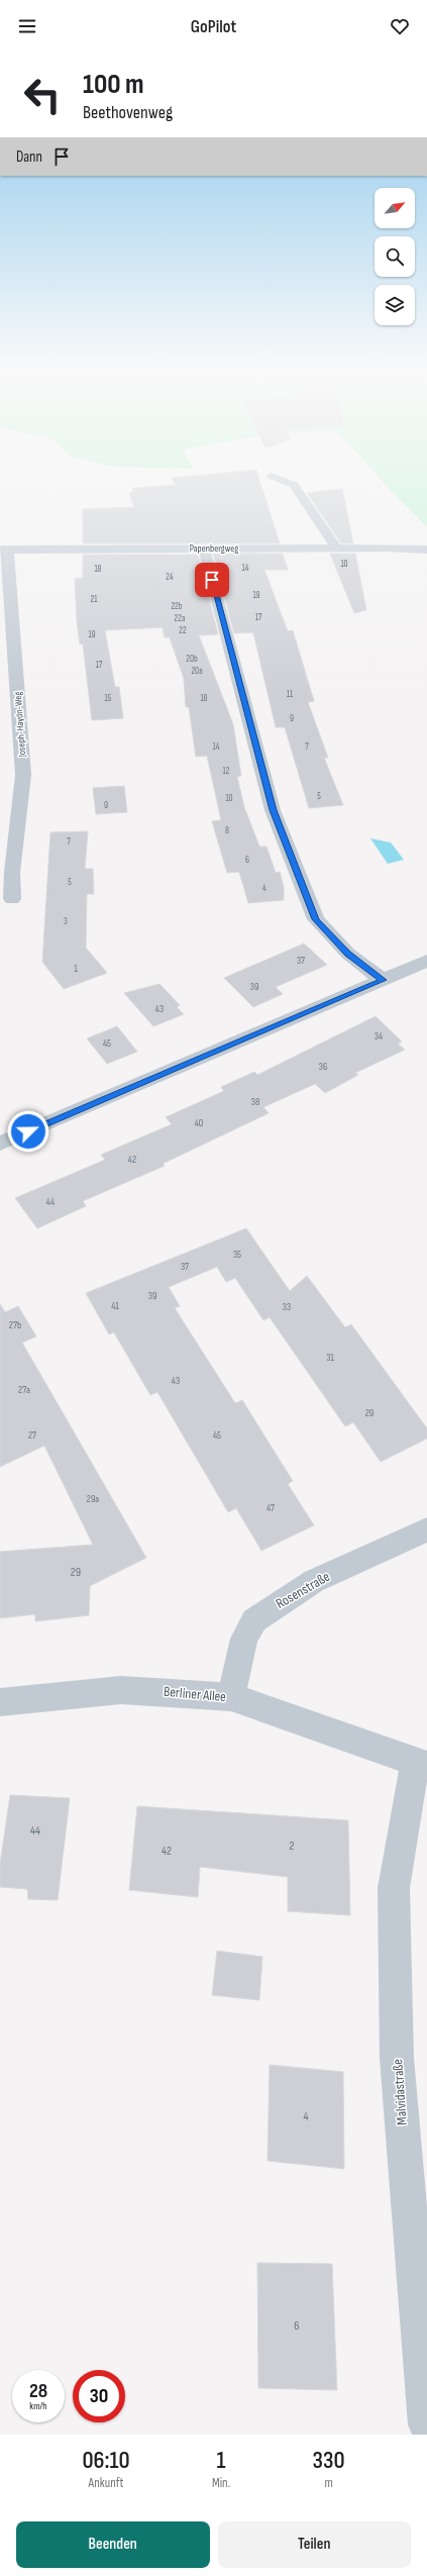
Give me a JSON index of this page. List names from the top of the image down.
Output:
{
  "streets": {
    "street": [
      "Papenbergweg",
      "Joseph-Haydn-Weg",
      "Rosenstraße",
      "Berliner Allee",
      "Malvidastraße"
    ]
  },
  "crossings": [
    ["Papenbergweg", "Joseph-Haydn-Weg"],
    ["Rosenstraße", "Berliner Allee"],
    ["Berliner Allee", "Malvidastraße"]
  ],
  "house_numbers": [
    "10",
    "14",
    "18",
    "24",
    "19",
    "21",
    "22b",
    "17",
    "22a",
    "22",
    "19",
    "20b",
    "17",
    "20a",
    "11",
    "15",
    "18",
    "9",
    "14",
    "7",
    "12",
    "5",
    "10",
    "9",
    "8",
    "7",
    "6",
    "5",
    "4",
    "3",
    "37",
    "1",
    "39",
    "43",
    "34",
    "45",
    "36",
    "38",
    "40",
    "42",
    "44",
    "35",
    "37",
    "39",
    "41",
    "33",
    "27b",
    "31",
    "43",
    "27a",
    "29",
    "27",
    "45",
    "29a",
    "47",
    "29",
    "44",
    "2",
    "42",
    "4",
    "6"
  ],
  "north": "top right",
  "page": {
    "header": "GoPilot",
    "turn": ["100 m", "Beethovenweg"],
    "then": "Dann",
    "speed": "28 km/h",
    "limit": "30",
    "eta": [
      "06:10",
      "Ankunft",
      "1",
      "Min.",
      "330",
      "m"
    ],
    "buttons": ["Beenden", "Teilen"]
  }
}
